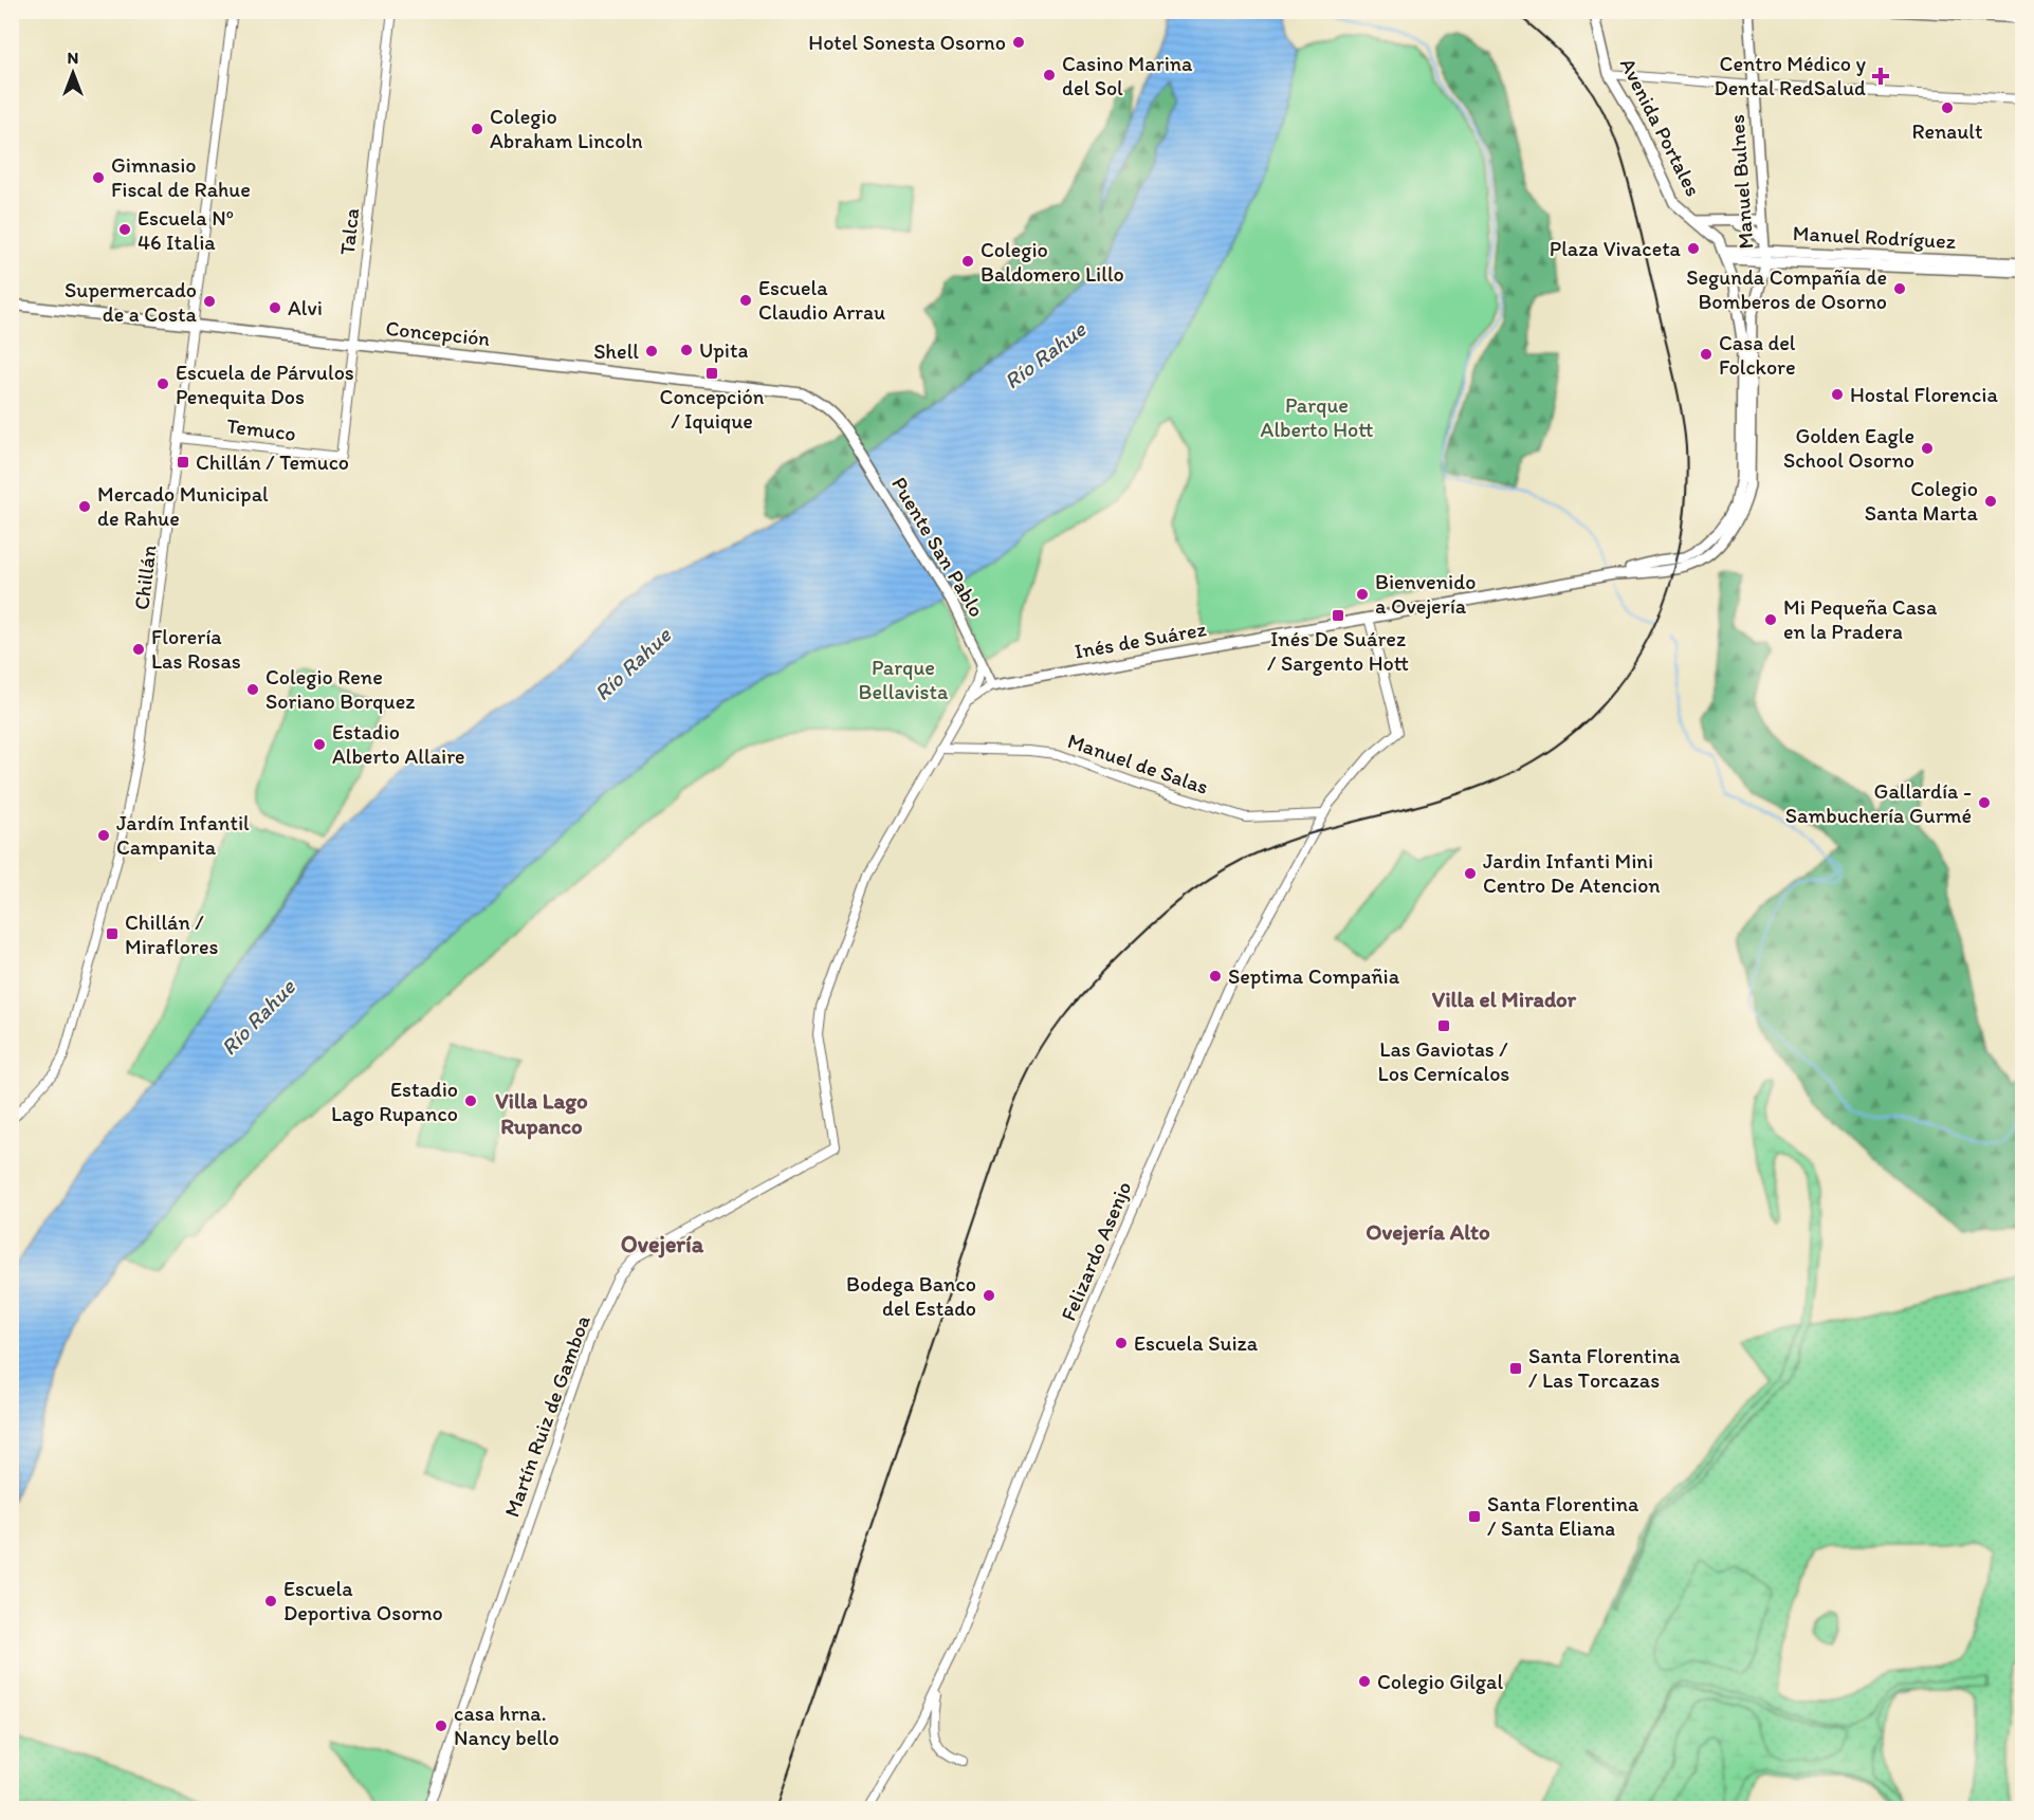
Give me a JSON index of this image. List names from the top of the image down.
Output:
{
  "streets": {
    "main road": [
      "Avenida Portales",
      "Manuel Bulnes",
      "Manuel Rodríguez",
      "Concepción",
      "Puente San Pablo",
      "Inés de Suárez"
    ],
    "street": [
      "Talca",
      "Temuco",
      "Chillán",
      "Manuel de Salas",
      "Felizardo Asenjo",
      "Martín Ruiz de Gamboa"
    ]
  },
  "crossings": [
    ["Avenida Portales", "Manuel Rodríguez"],
    ["Avenida Portales", "Inés de Suárez"],
    ["Manuel Bulnes", "Manuel Rodríguez"],
    ["Manuel Bulnes", "Inés de Suárez"],
    ["Talca", "Concepción"],
    ["Talca", "Temuco"],
    ["Concepción", "Puente San Pablo"],
    ["Concepción", "Chillán"],
    ["Temuco", "Chillán"],
    ["Puente San Pablo", "Inés de Suárez"],
    ["Inés de Suárez", "Felizardo Asenjo"],
    ["Manuel de Salas", "Felizardo Asenjo"],
    ["Manuel de Salas", "Martín Ruiz de Gamboa"]
  ],
  "districts": [
    "Villa el Mirador",
    "Villa Lago Rupanco",
    "Ovejería Alto",
    "Ovejería"
  ],
  "water": ["Río Rahue"],
  "parks": ["Parque Alberto Hott", "Parque Bellavista"],
  "places": {
    "other": [
      "Hotel Sonesta Osorno",
      "Casino Marina del Sol",
      "Renault",
      "Colegio Abraham Lincoln",
      "Gimnasio Fiscal de Rahue",
      "Escuela Nº 46 Italia",
      "Plaza Vivaceta",
      "Colegio Baldomero Lillo",
      "Segunda Compañía de Bomberos de Osorno",
      "Escuela Claudio Arrau",
      "Supermercado de a Costa",
      "Alvi",
      "Upita",
      "Shell",
      "Casa del Folckore",
      "Escuela de Párvulos Penequita Dos",
      "Hostal Florencia",
      "Golden Eagle School Osorno",
      "Colegio Santa Marta",
      "Mercado Municipal de Rahue",
      "Bienvenido a Ovejería",
      "Mi Pequeña Casa en la Pradera",
      "Florería Las Rosas",
      "Colegio Rene Soriano Borquez",
      "Estadio Alberto Allaire",
      "Gallardía - Sambuchería Gurmé",
      "Jardín Infantil Campanita",
      "Jardin Infanti Mini Centro De Atencion",
      "Septima Compañia",
      "Estadio Lago Rupanco",
      "Bodega Banco del Estado",
      "Escuela Suiza",
      "Escuela Deportiva Osorno",
      "Colegio Gilgal",
      "casa hrna. Nancy bello"
    ],
    "health": ["Centro Médico y Dental RedSalud"],
    "transit": [
      "Concepción / Iquique",
      "Chillán / Temuco",
      "Inés De Suárez / Sargento Hott",
      "Chillán / Miraflores",
      "Las Gaviotas / Los Cernícalos",
      "Santa Florentina / Las Torcazas",
      "Santa Florentina / Santa Eliana"
    ]
  },
  "north": "top"
}
